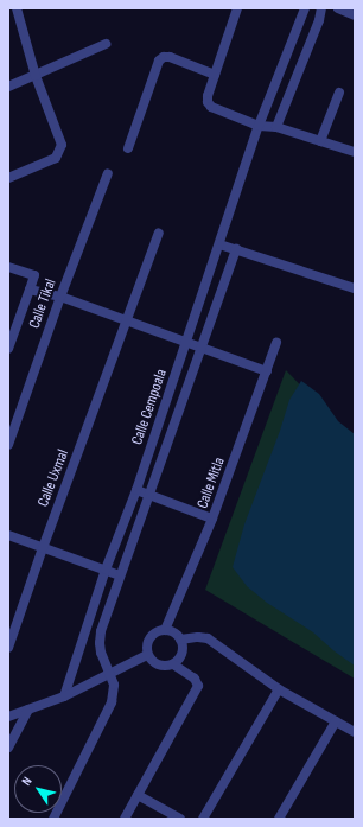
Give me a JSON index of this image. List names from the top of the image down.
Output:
{
  "streets": {
    "street": [
      "Calle Tikal",
      "Calle Cempoala",
      "Calle Uxmal",
      "Calle Mitla"
    ]
  },
  "north": "top left"
}
